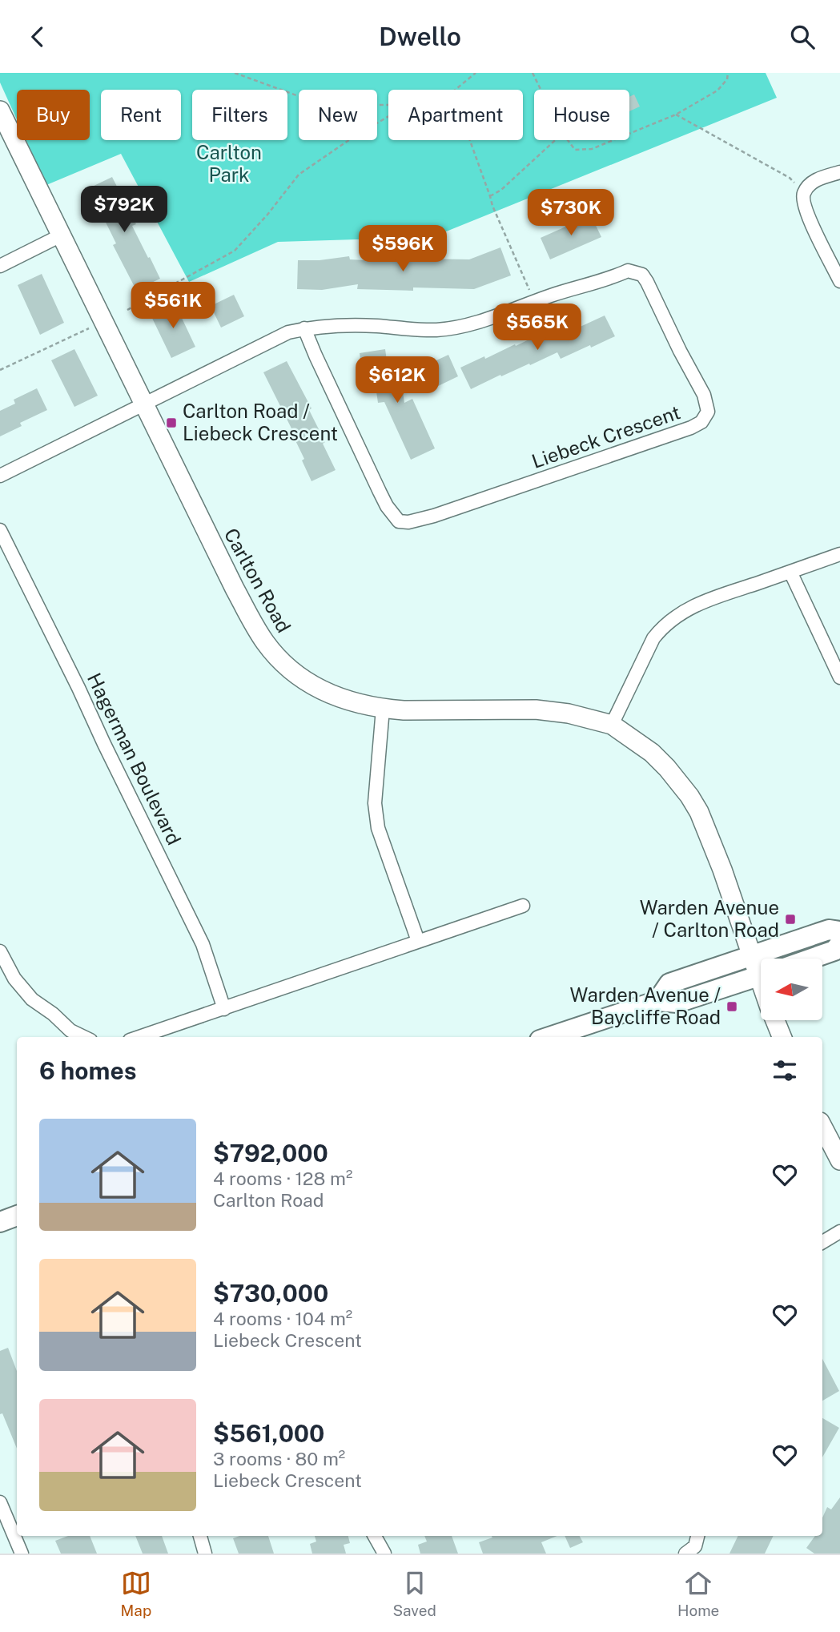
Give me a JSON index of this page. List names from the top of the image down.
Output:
{
  "streets": {
    "main road": ["Carlton Road"],
    "street": ["Liebeck Crescent", "Hagerman Boulevard"]
  },
  "crossings": [
    ["Liebeck Crescent", "Carlton Road"]
  ],
  "parks": ["Carlton Park"],
  "places": {
    "transit": ["Carlton Road / Liebeck Crescent", "Warden Avenue / Carlton Road", "Warden Avenue / Baycliffe Road"]
  },
  "north": "left",
  "page": {
    "header": "Dwello",
    "chip": [
      "Buy",
      "Rent",
      "Filters",
      "New",
      "Apartment",
      "House"
    ],
    "price": [
      "$792K",
      "$730K",
      "$596K",
      "$561K",
      "$565K",
      "$612K"
    ],
    "heading": "6 homes",
    "list": [
      {
        "name": "$792,000",
        "note": "4 rooms · 128 m² · Carlton Road"
      },
      {
        "name": "$730,000",
        "note": "4 rooms · 104 m² · Liebeck Crescent"
      },
      {
        "name": "$561,000",
        "note": "3 rooms · 80 m² · Liebeck Crescent"
      }
    ],
    "tabs": ["Map", "Saved", "Home"]
  }
}
